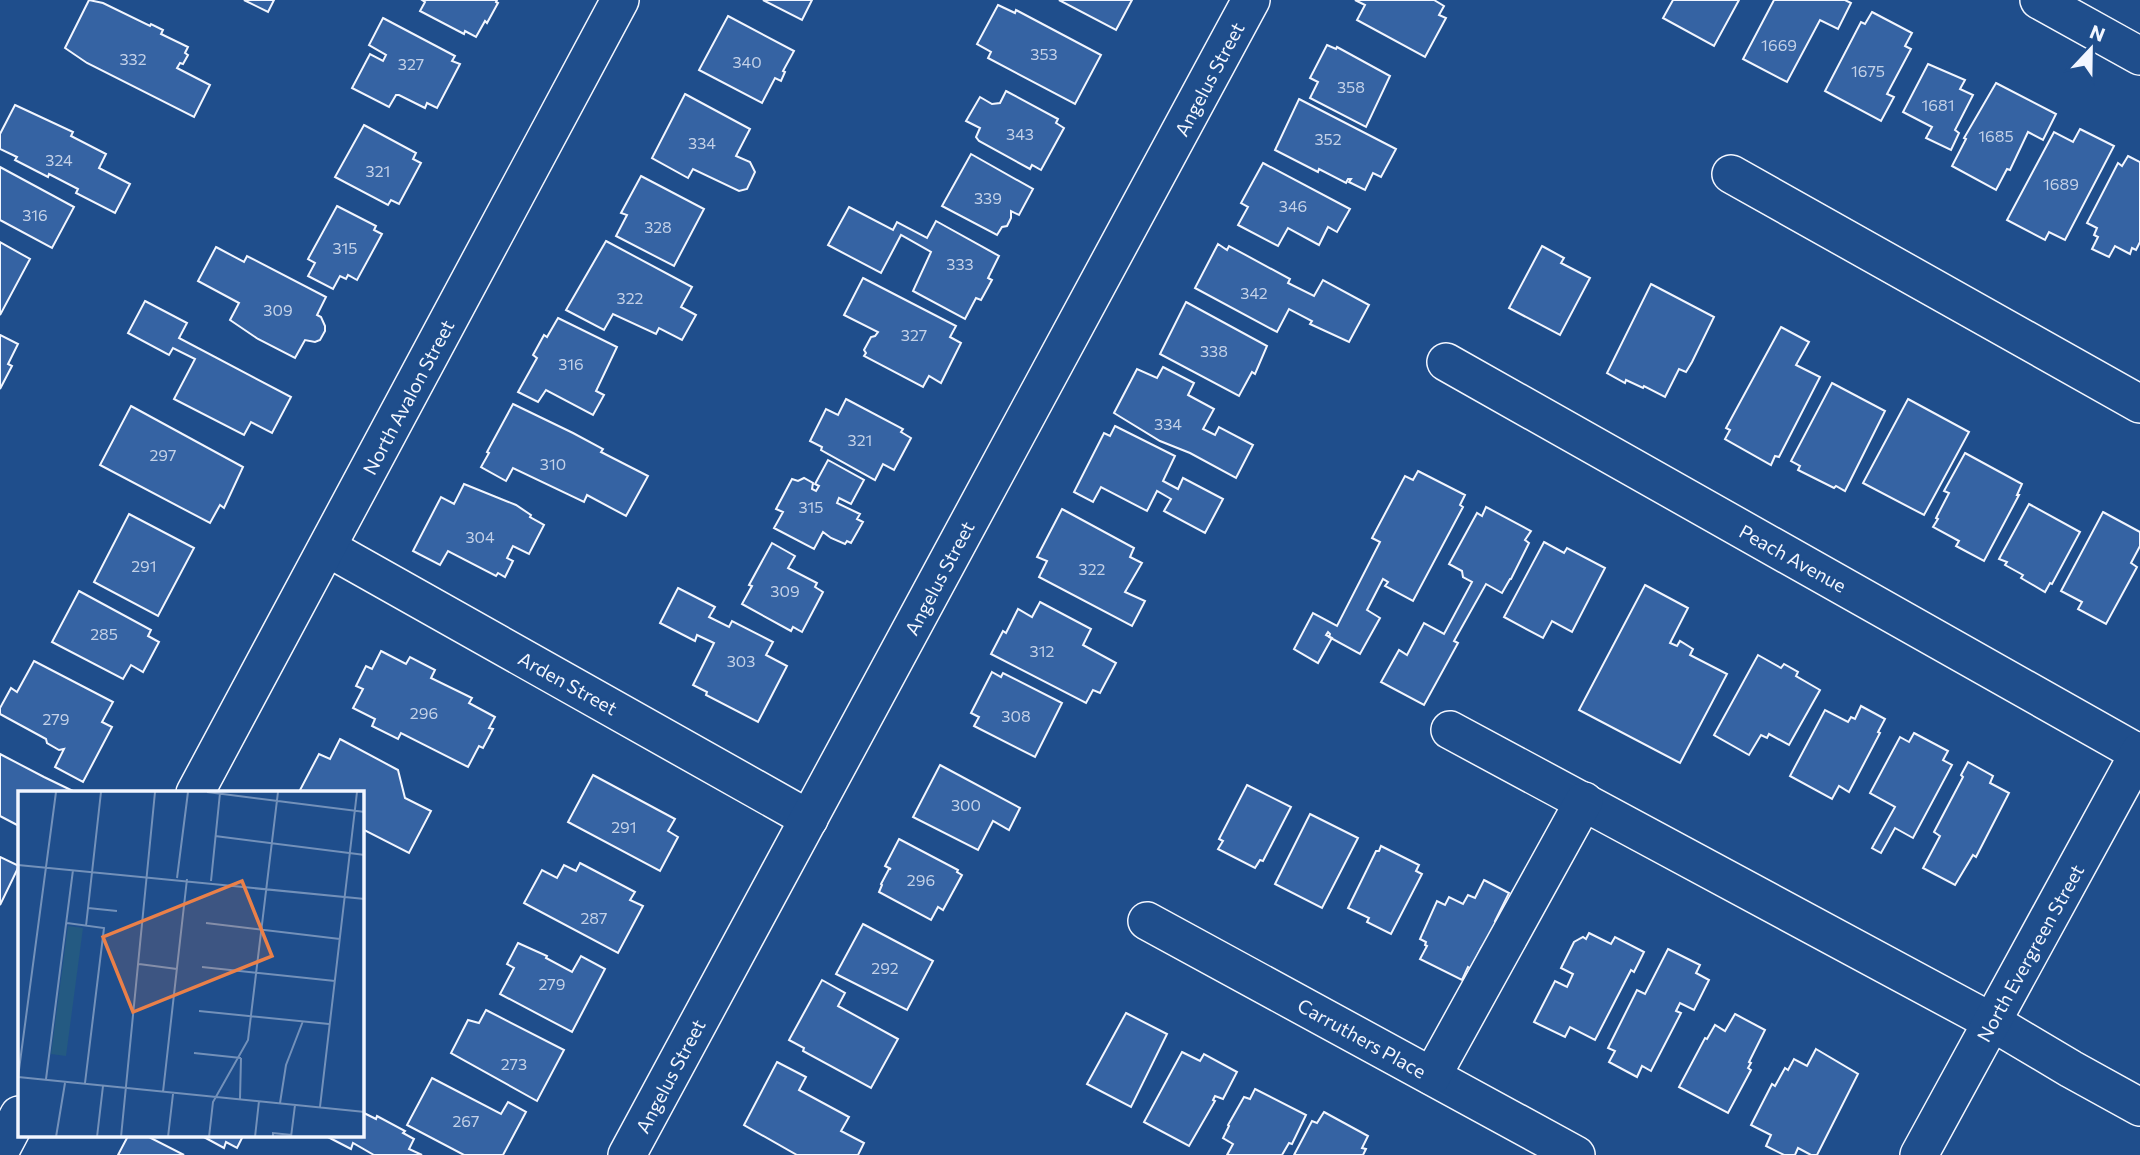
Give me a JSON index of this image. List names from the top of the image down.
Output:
{
  "streets": {
    "street": [
      "Angelus Street",
      "North Avalon Street",
      "Peach Avenue",
      "Arden Street",
      "North Evergreen Street",
      "Carruthers Place"
    ]
  },
  "crossings": [
    ["Angelus Street", "Arden Street"],
    ["North Avalon Street", "Arden Street"],
    ["Peach Avenue", "North Evergreen Street"]
  ],
  "house_numbers": [
    "1669",
    "353",
    "332",
    "340",
    "327",
    "1675",
    "358",
    "1681",
    "343",
    "1685",
    "352",
    "334",
    "324",
    "321",
    "1689",
    "339",
    "346",
    "316",
    "328",
    "315",
    "333",
    "342",
    "322",
    "309",
    "327",
    "338",
    "316",
    "334",
    "321",
    "297",
    "310",
    "315",
    "304",
    "291",
    "322",
    "309",
    "285",
    "312",
    "303",
    "296",
    "308",
    "279",
    "300",
    "291",
    "296",
    "287",
    "292",
    "279",
    "273",
    "267"
  ],
  "north": "top"
}
